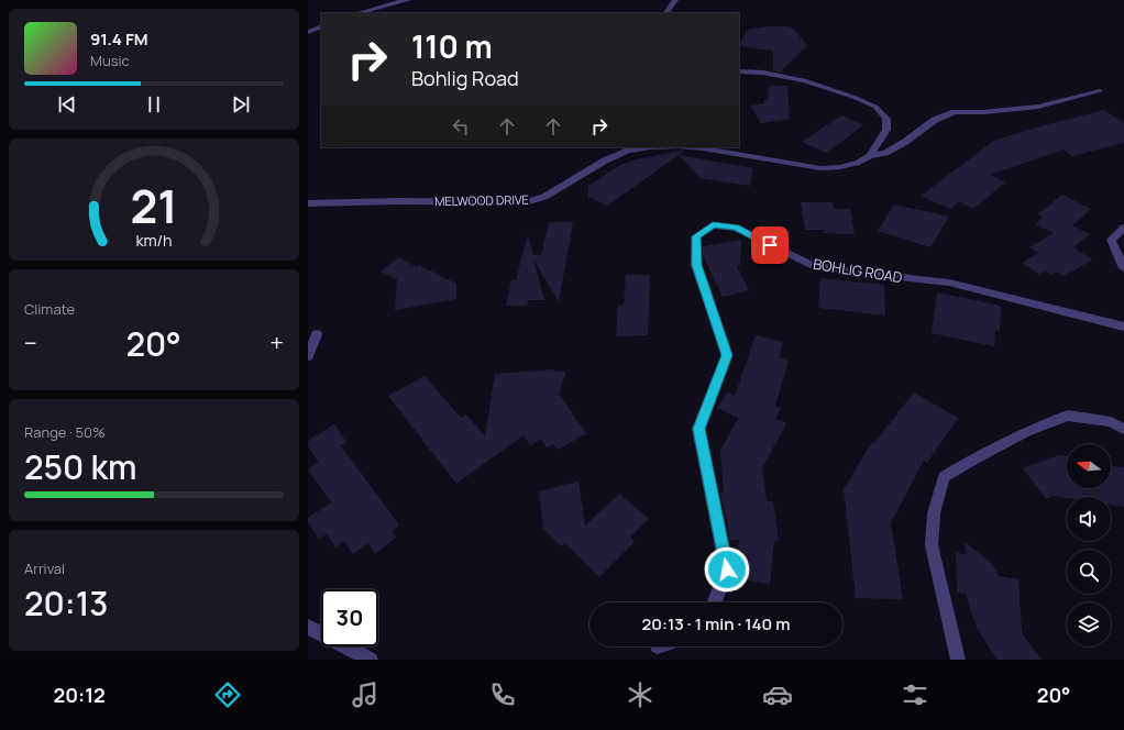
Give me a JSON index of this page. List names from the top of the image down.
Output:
{
  "streets": {
    "street": ["MELWOOD DRIVE", "BOHLIG ROAD"]
  },
  "north": "left",
  "page": {
    "turn": ["110 m", "Bohlig Road"],
    "song": ["91.4 FM", "Music"],
    "tile": [
      "Climate",
      ["Range · 50%", "250 km"],
      ["Arrival", "20:13"]
    ],
    "heat": ["−", "20°", "+"],
    "limit": "30",
    "trip": "20:13 · 1 min · 140 m",
    "tabs": ["20:12", "20°"],
    "gauge": ["21", "km/h"]
  }
}
